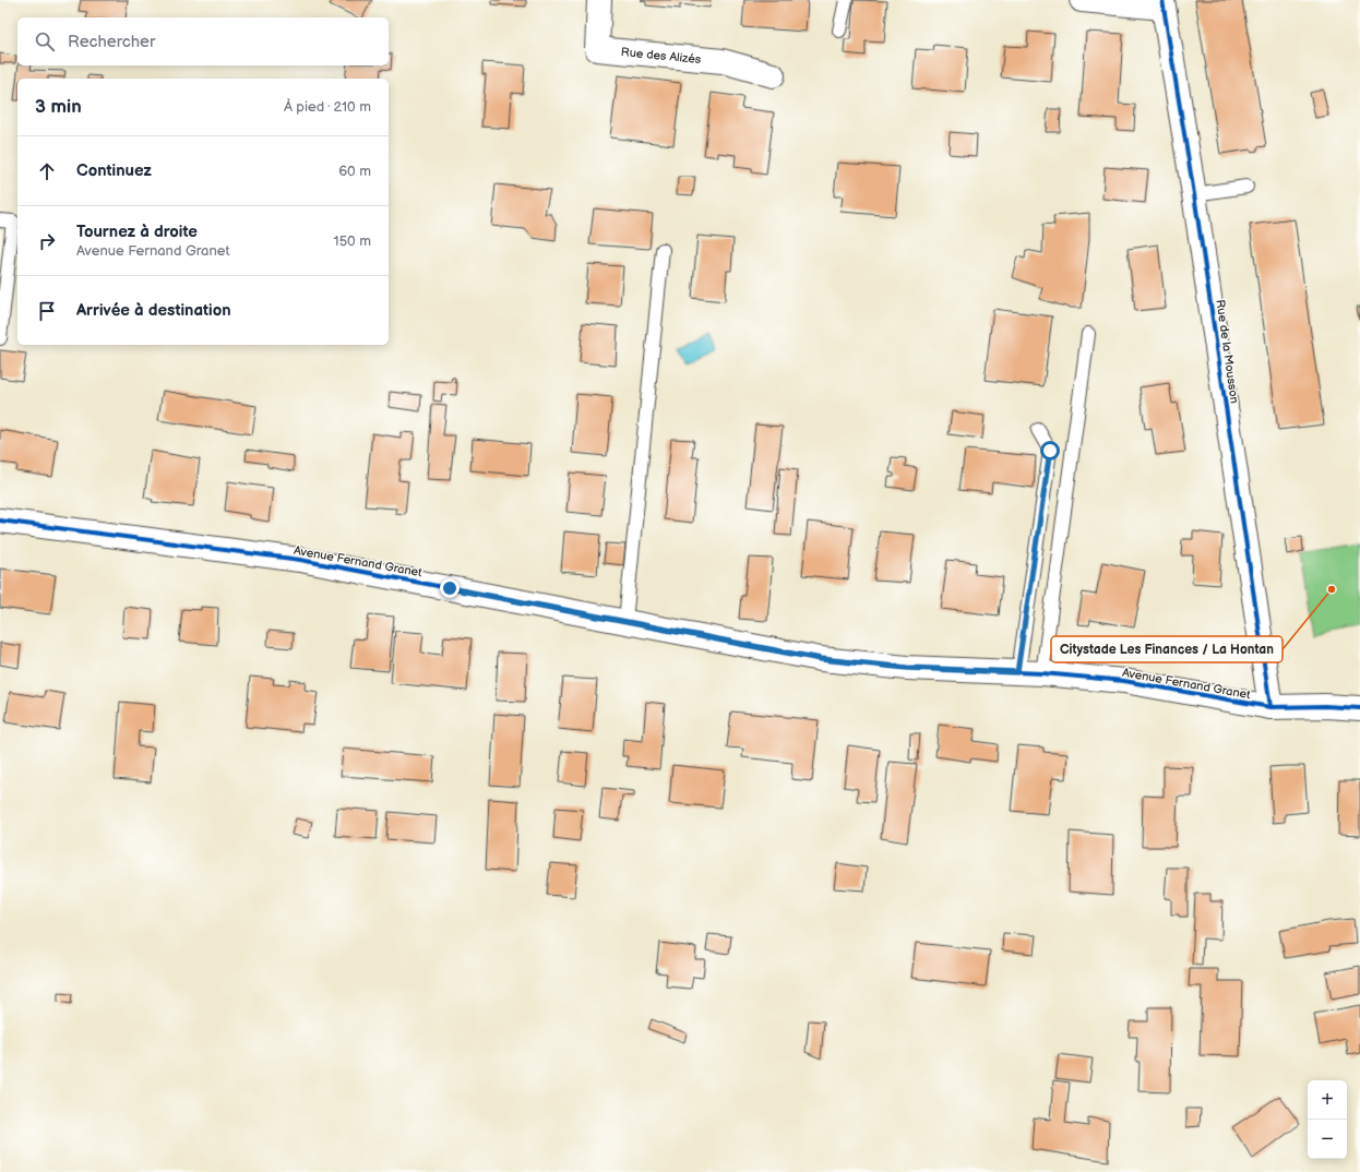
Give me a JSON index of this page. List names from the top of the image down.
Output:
{
  "streets": {
    "street": ["Rue des Alizés", "Rue de la Mousson", "Avenue Fernand Granet"]
  },
  "crossings": [
    ["Rue de la Mousson", "Avenue Fernand Granet"]
  ],
  "places": ["Citystade Les Finances / La Hontan"],
  "page": {
    "search": "Rechercher",
    "heading": ["3 min", "À pied · 210 m"],
    "list": [
      ["Continuez", "60 m"],
      ["Tournez à droite", "Avenue Fernand Granet", "150 m"],
      "Arrivée à destination"
    ],
    "map_buttons": ["+", "−"]
  }
}
